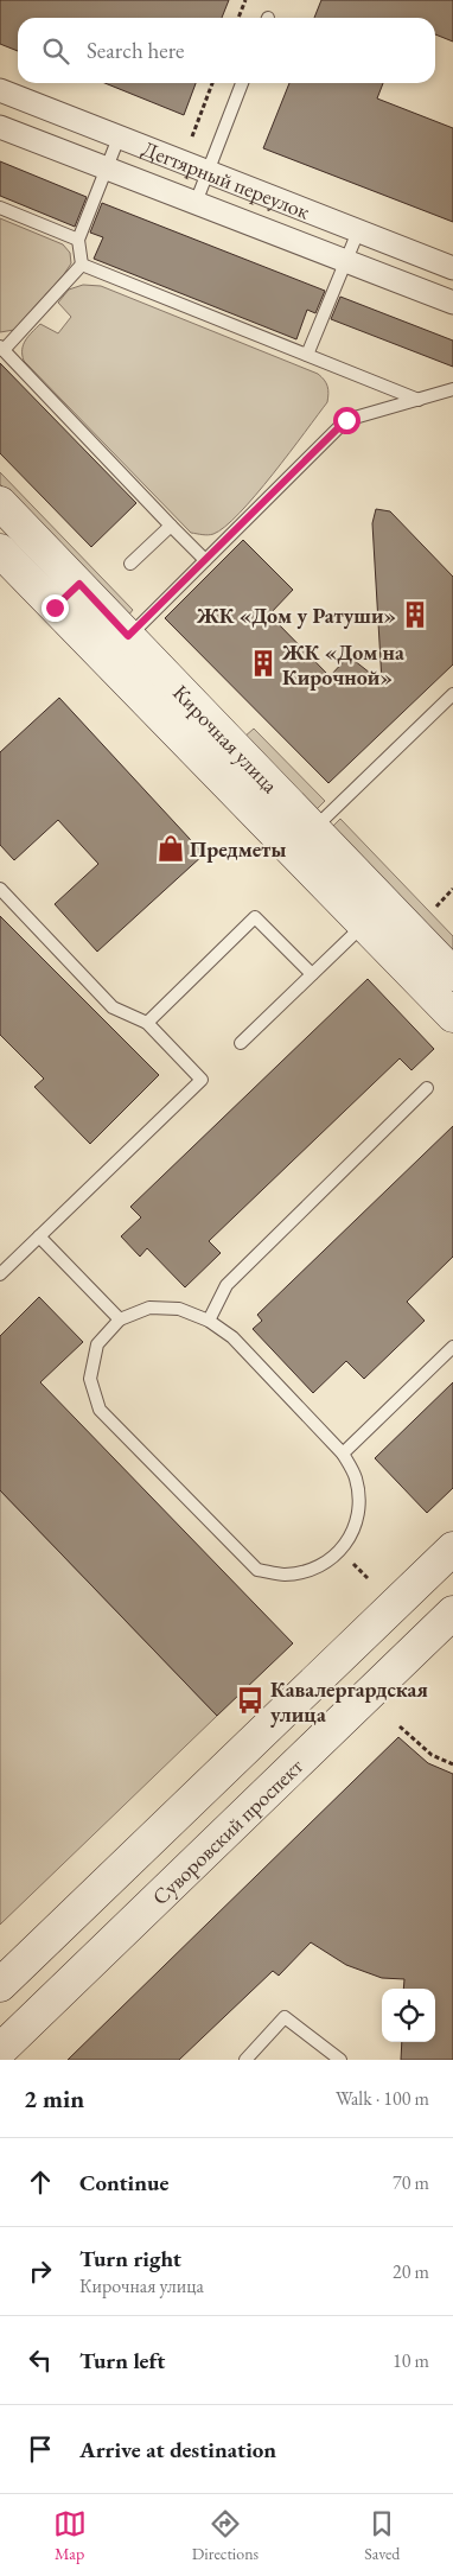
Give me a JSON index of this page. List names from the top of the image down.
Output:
{
  "streets": {
    "street": ["Дегтярный переулок", "Кирочная улица", "Суворовский проспект"]
  },
  "places": {
    "building": ["ЖК «Дом у Ратуши»", "ЖК «Дом на Кирочной»"],
    "shop": ["Предметы"],
    "bus stop": ["Кавалергардская улица"]
  },
  "page": {
    "search": "Search here",
    "heading": ["2 min", "Walk · 100 m"],
    "list": [
      ["Continue", "70 m"],
      ["Turn right", "Кирочная улица", "20 m"],
      ["Turn left", "10 m"],
      "Arrive at destination"
    ],
    "nav": ["Map", "Directions", "Saved"]
  }
}
